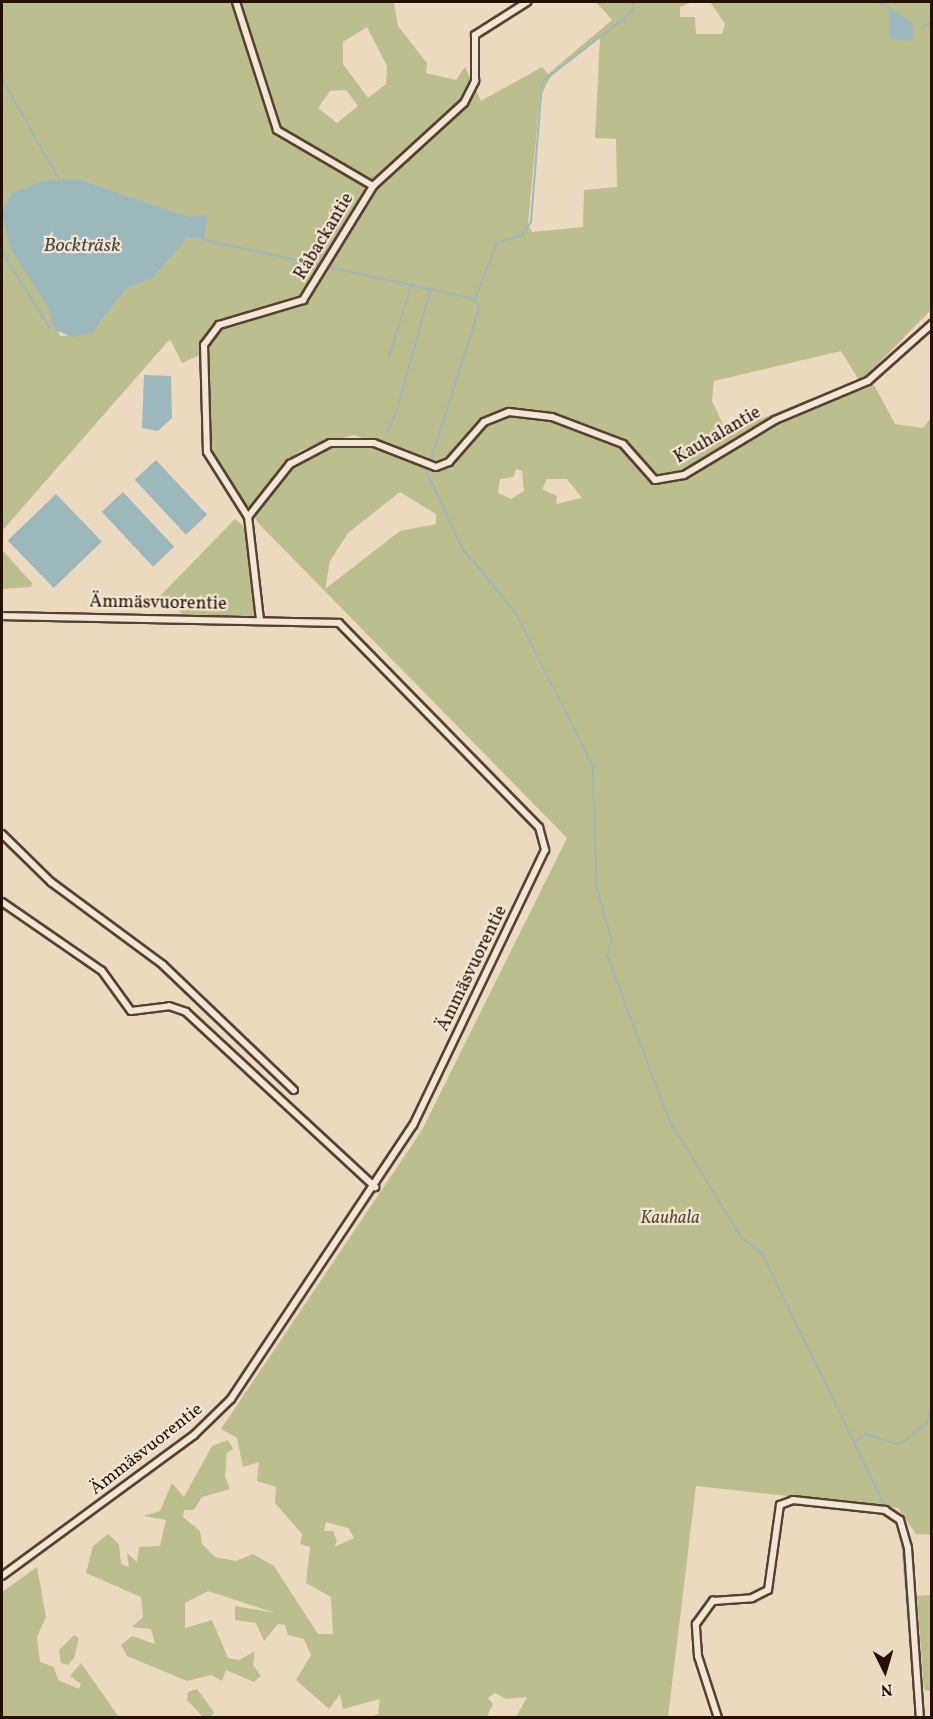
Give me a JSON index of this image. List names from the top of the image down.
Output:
{
  "streets": {
    "street": ["Råbackantie", "Kauhalantie", "Ämmäsvuorentie"]
  },
  "crossings": [
    ["Råbackantie", "Kauhalantie"],
    ["Råbackantie", "Ämmäsvuorentie"]
  ],
  "water": ["Bockträsk"],
  "parks": ["Kauhala"],
  "north": "bottom"
}
